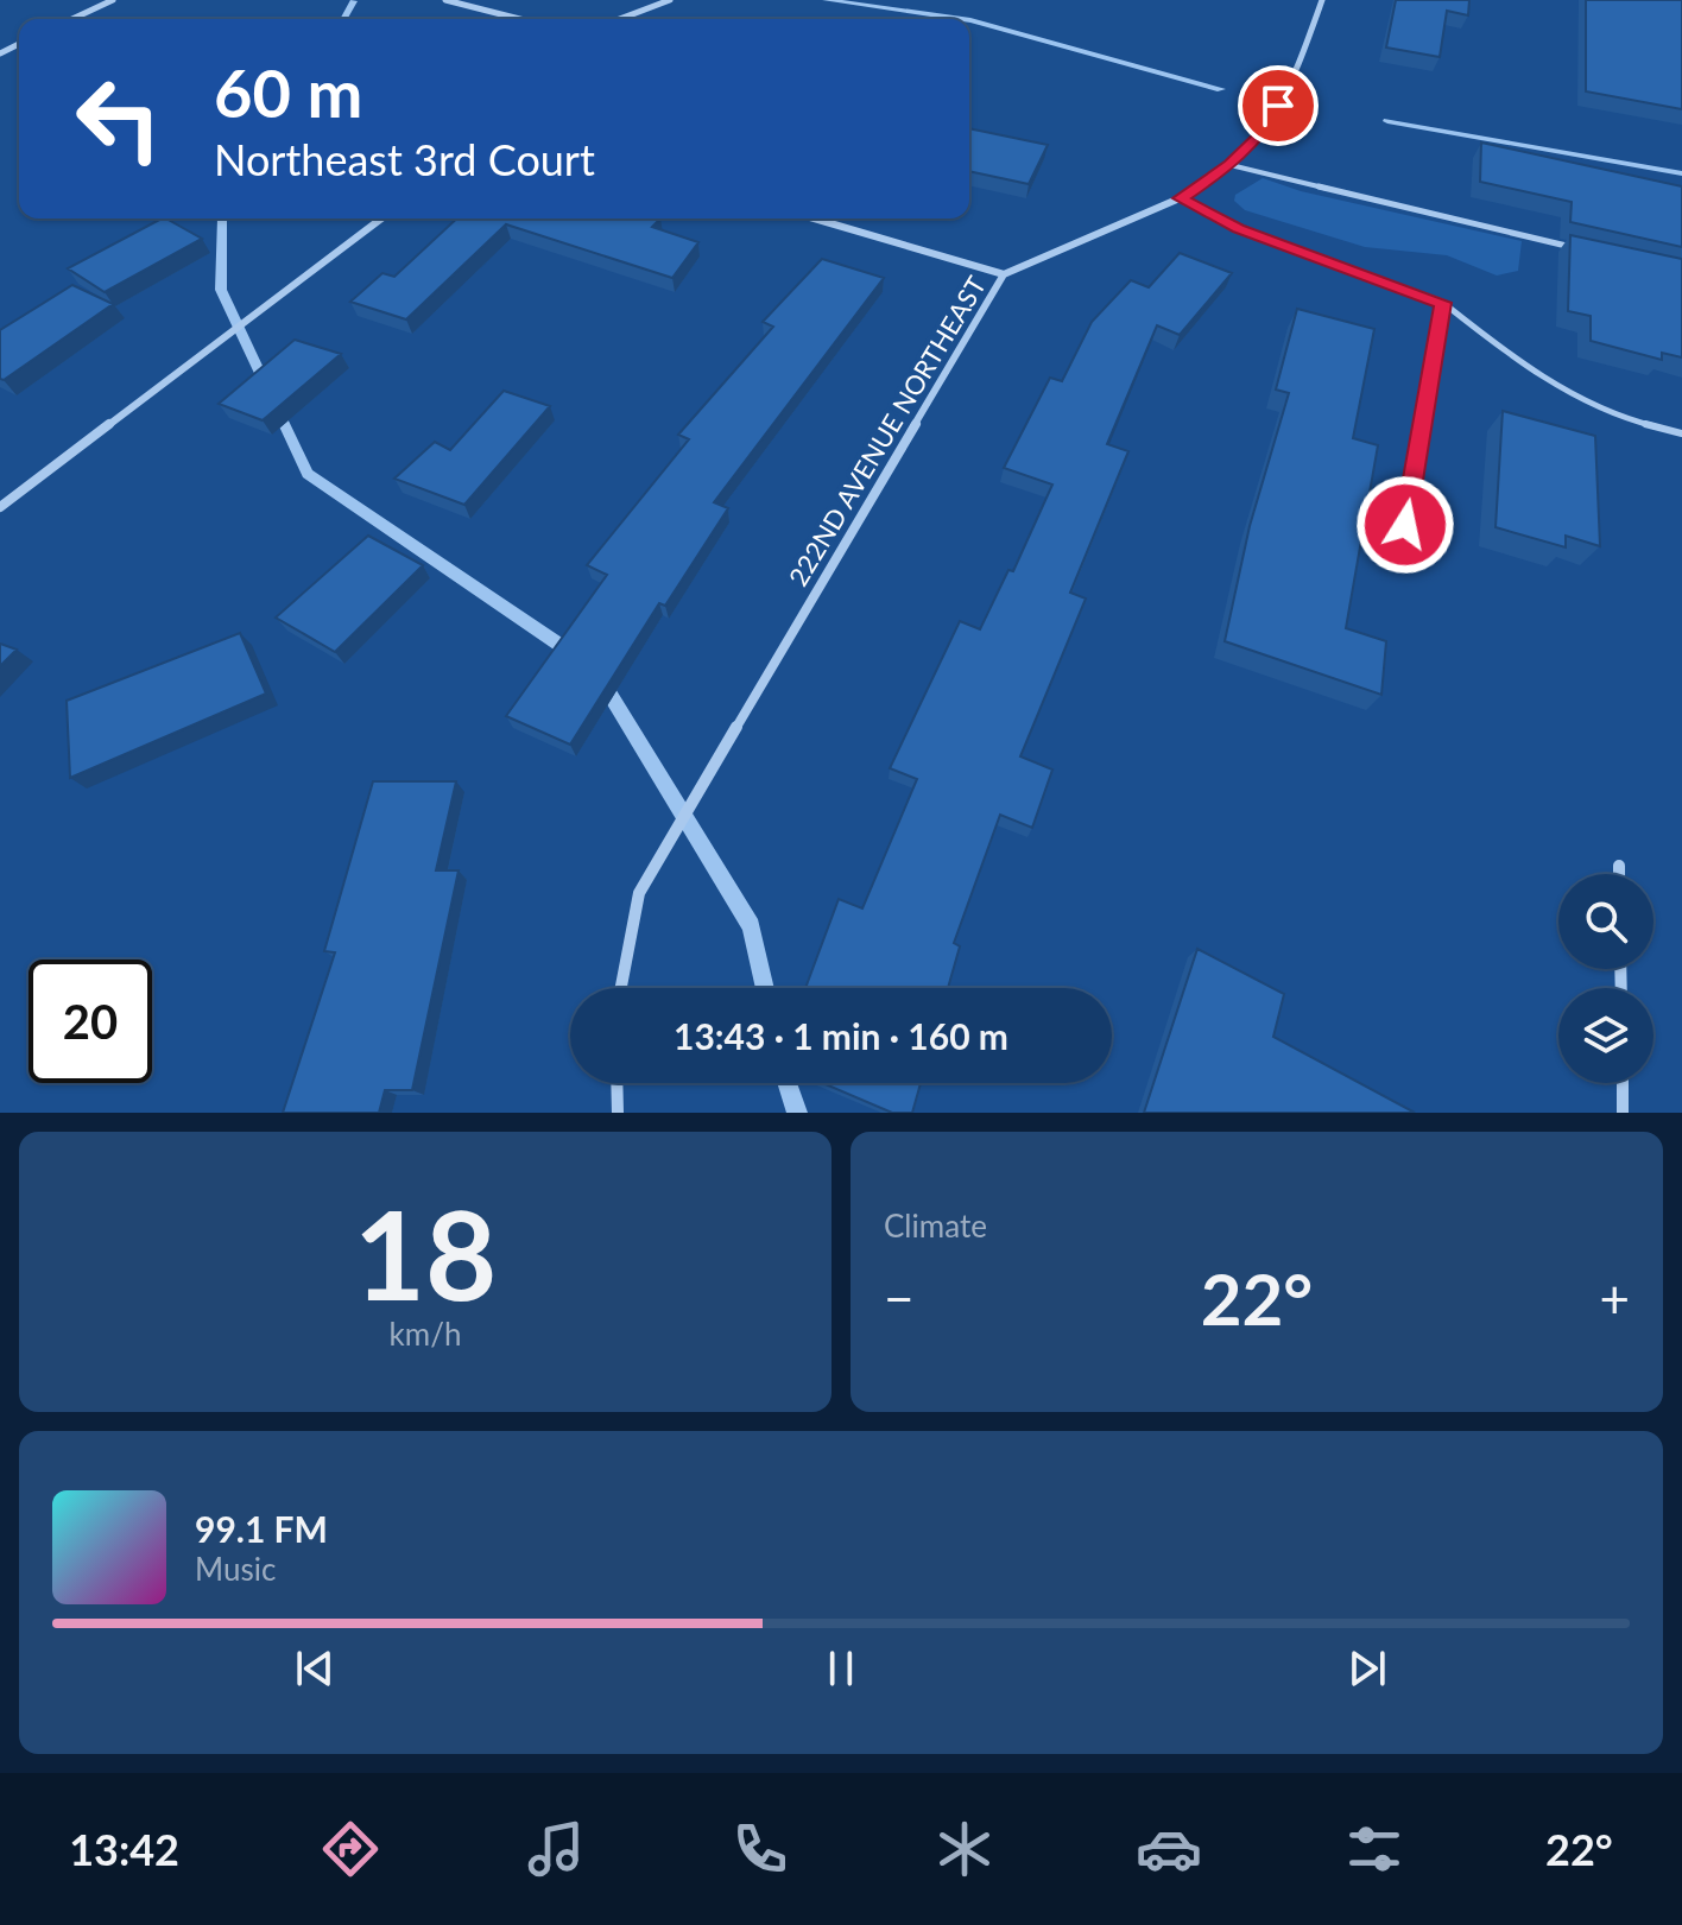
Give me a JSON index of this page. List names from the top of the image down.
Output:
{
  "streets": {
    "street": ["222ND AVENUE NORTHEAST"]
  },
  "page": {
    "turn": ["60 m", "Northeast 3rd Court"],
    "limit": "20",
    "trip": "13:43 · 1 min · 160 m",
    "tile": [
      ["18", "km/h"],
      "Climate"
    ],
    "heat": ["−", "22°", "+"],
    "song": ["99.1 FM", "Music"],
    "tabs": ["13:42", "22°"]
  }
}
